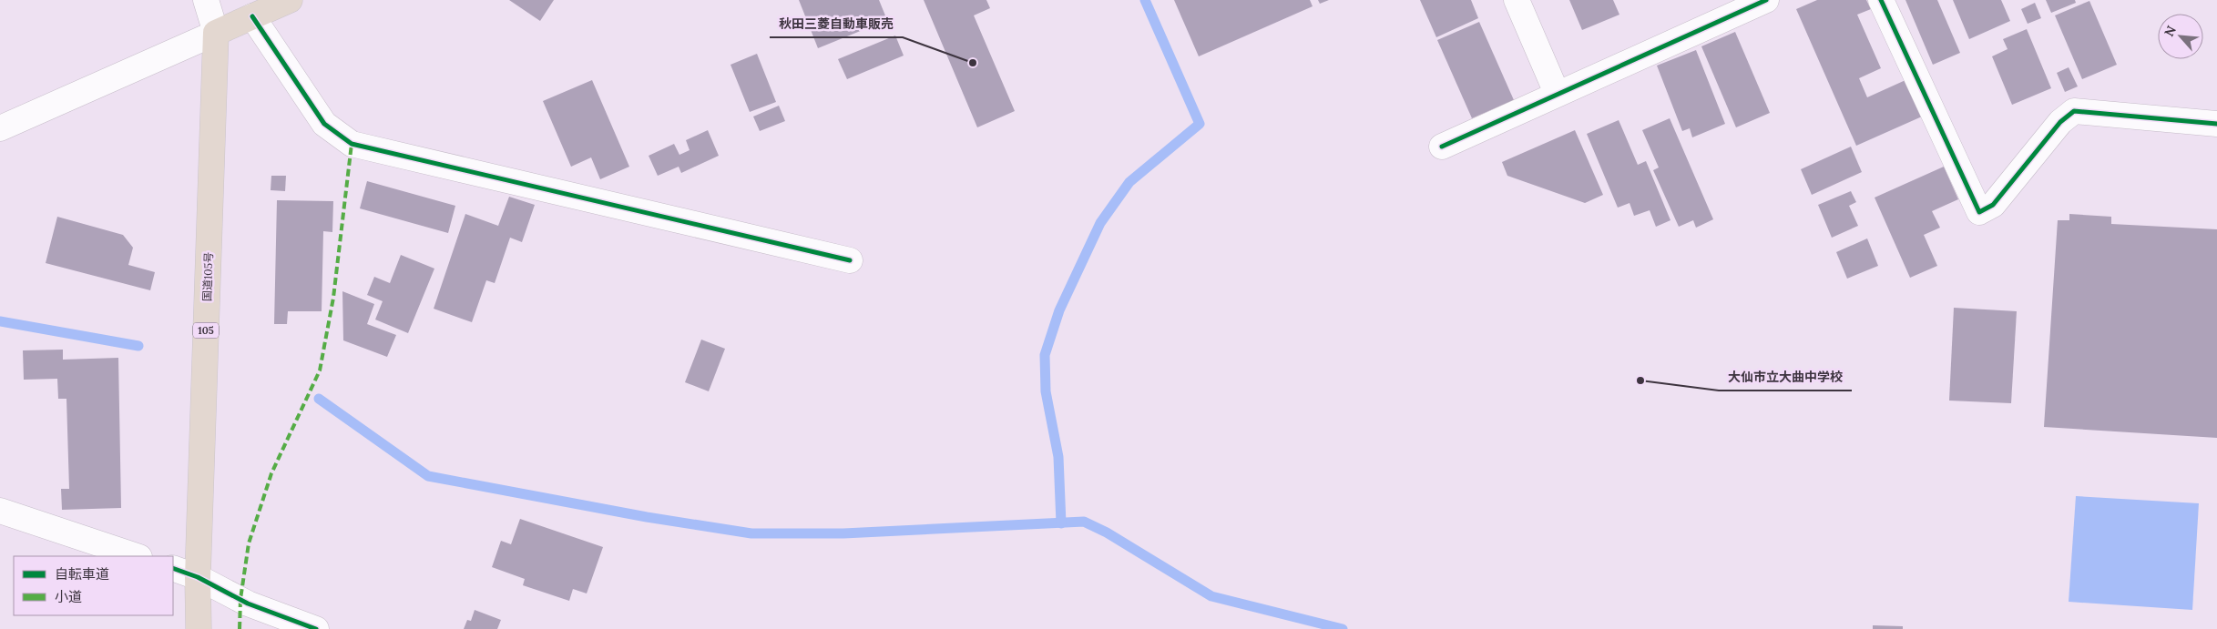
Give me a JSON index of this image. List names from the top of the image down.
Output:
{
  "streets": {
    "highway": ["国道105号", "105"]
  },
  "places": ["秋田三菱自動車販売", "大仙市立大曲中学校"],
  "legend": ["自転車道", "小道"],
  "north": "top left"
}
